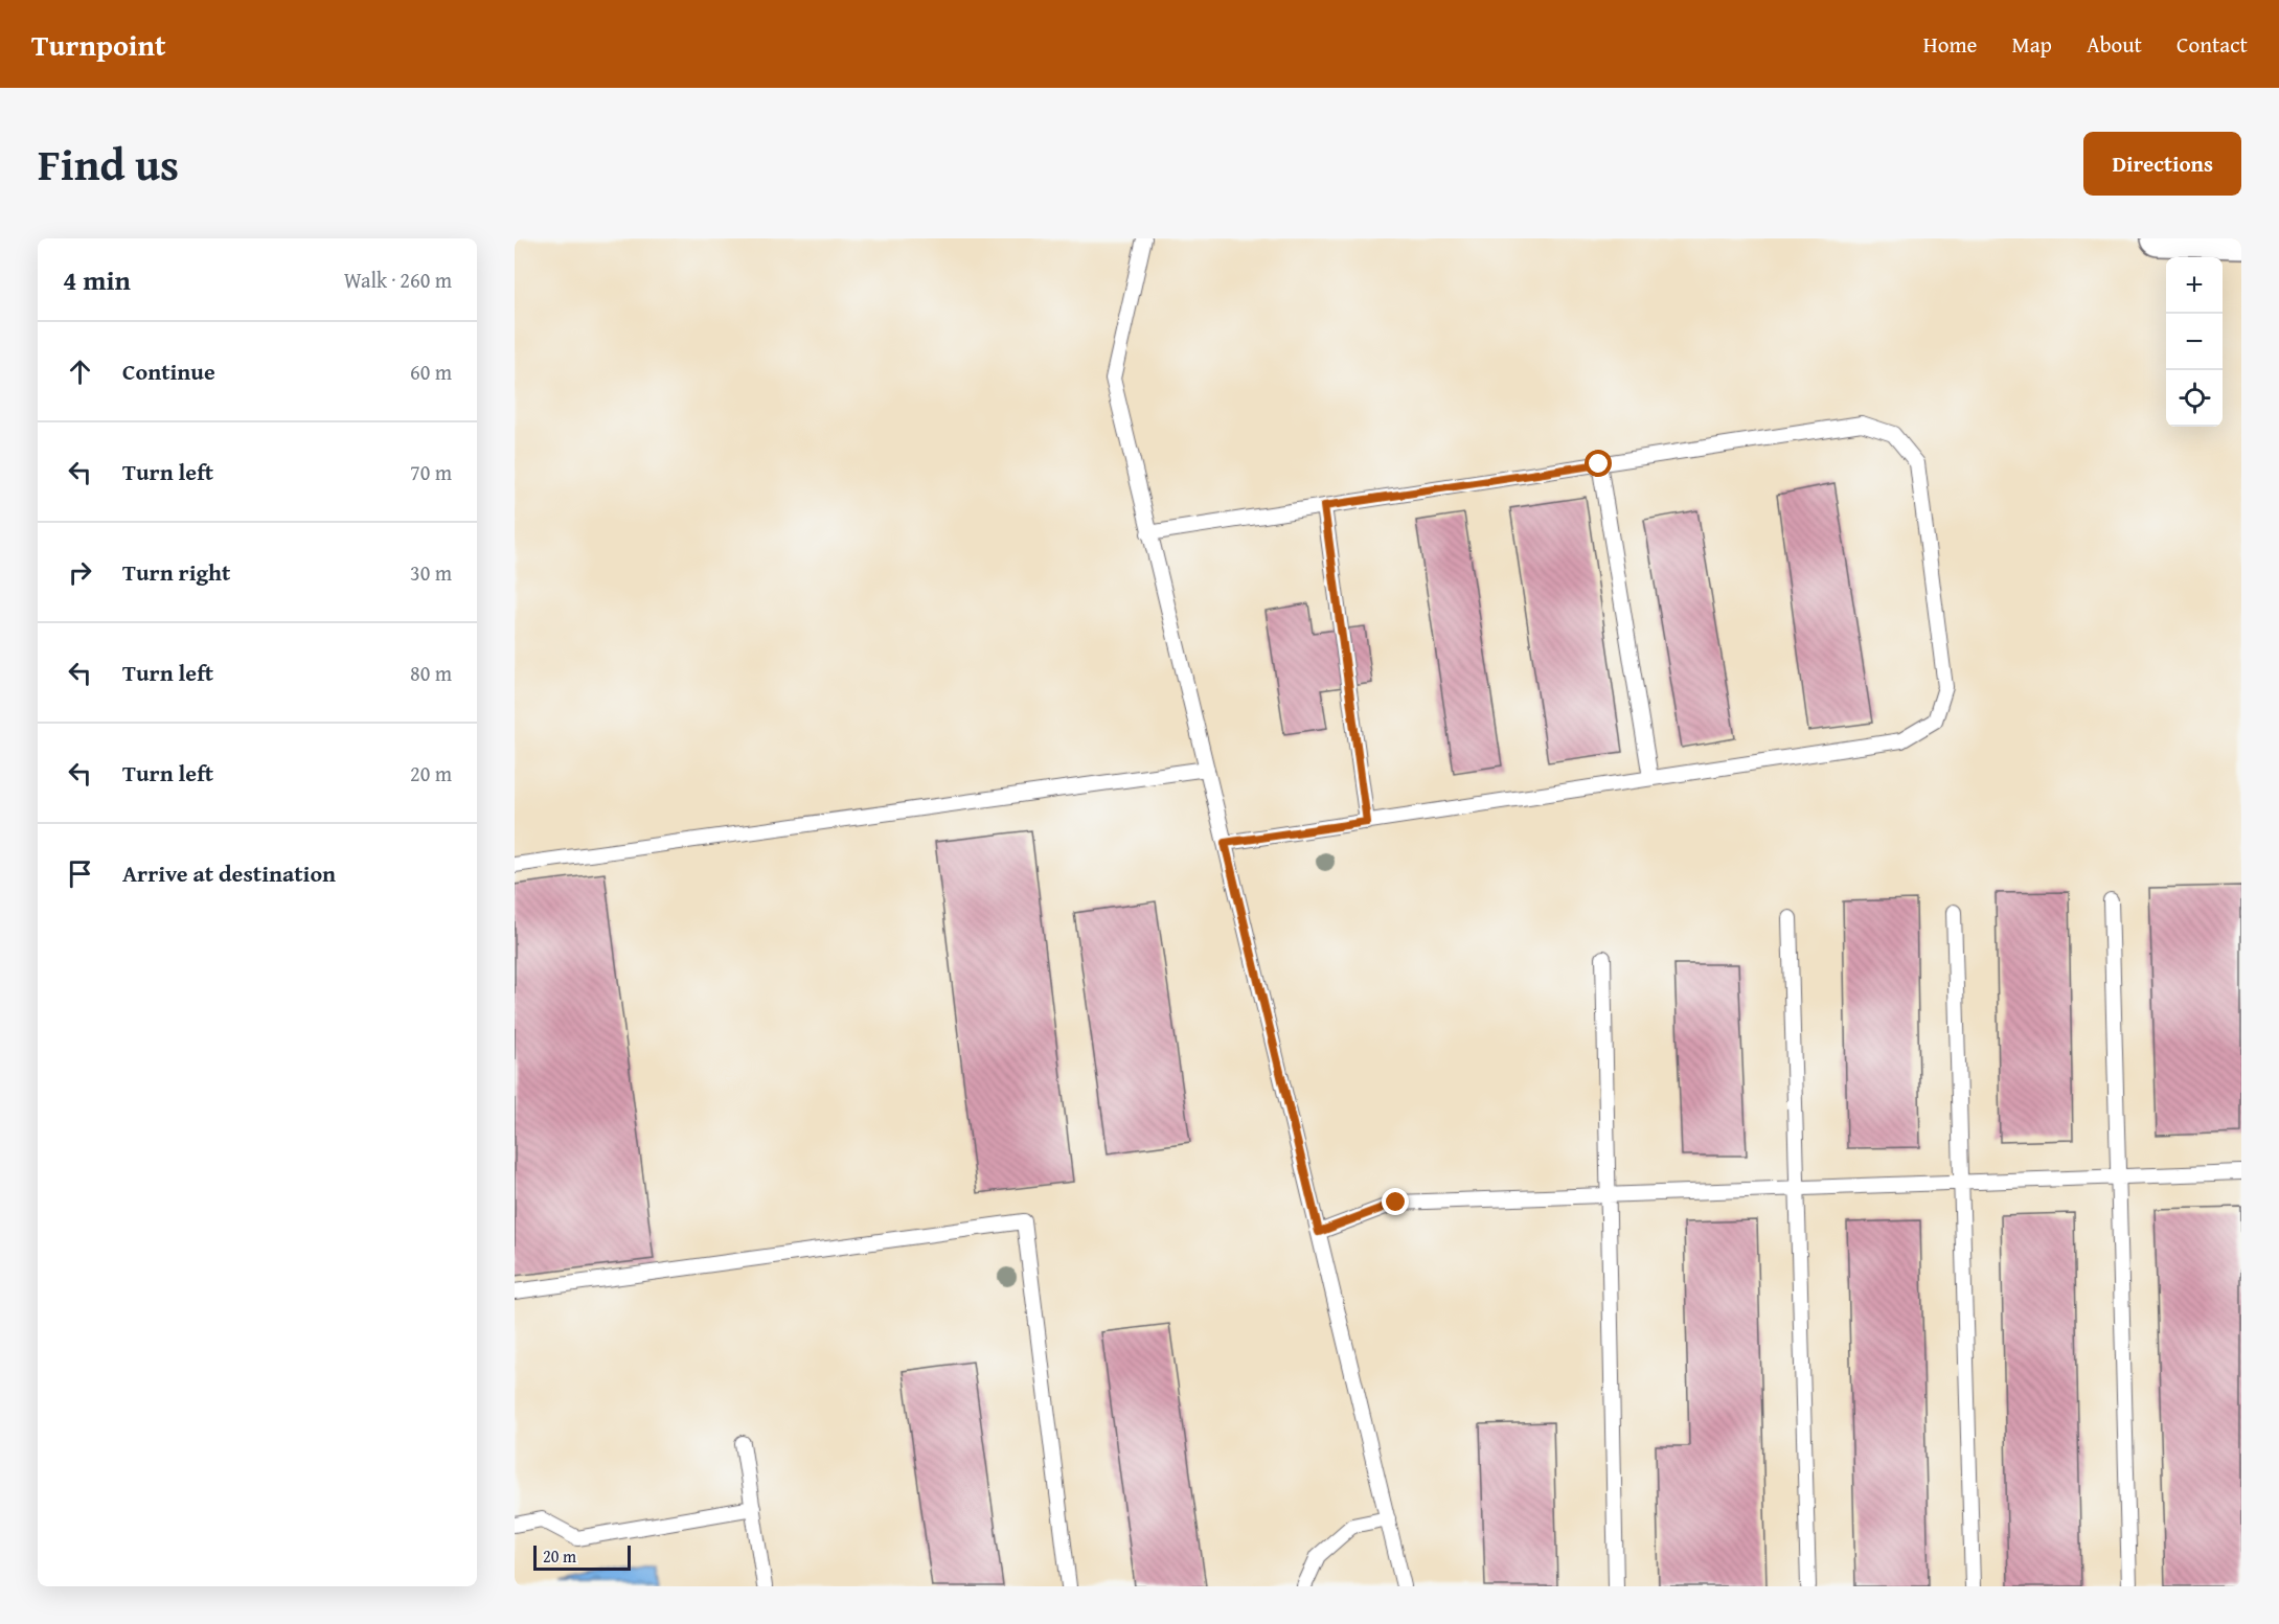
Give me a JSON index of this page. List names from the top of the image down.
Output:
{
  "scale_bar": "20 m",
  "page": {
    "header": "Turnpoint",
    "nav": [
      "Home",
      "Map",
      "About",
      "Contact"
    ],
    "title": "Find us",
    "buttons": "Directions",
    "heading": ["4 min", "Walk · 260 m"],
    "map_buttons": ["+", "−"],
    "list": [
      ["Continue", "60 m"],
      ["Turn left", "70 m"],
      ["Turn right", "30 m"],
      ["Turn left", "80 m"],
      ["Turn left", "20 m"],
      "Arrive at destination"
    ],
    "scale": "20 m"
  }
}
